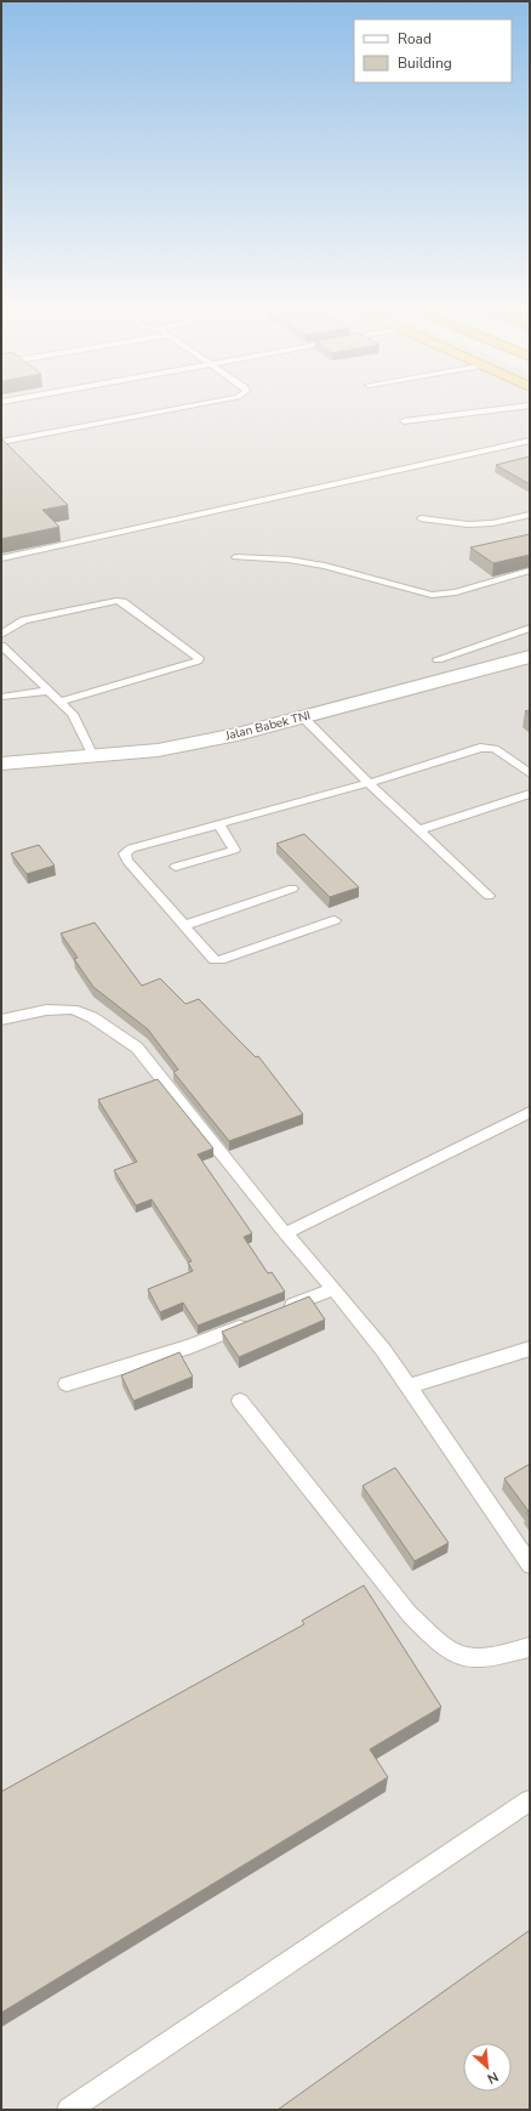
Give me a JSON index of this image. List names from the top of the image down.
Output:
{
  "streets": {
    "street": ["Jalan Babek TNI"]
  },
  "legend": ["Road", "Building"],
  "north": "bottom right"
}
